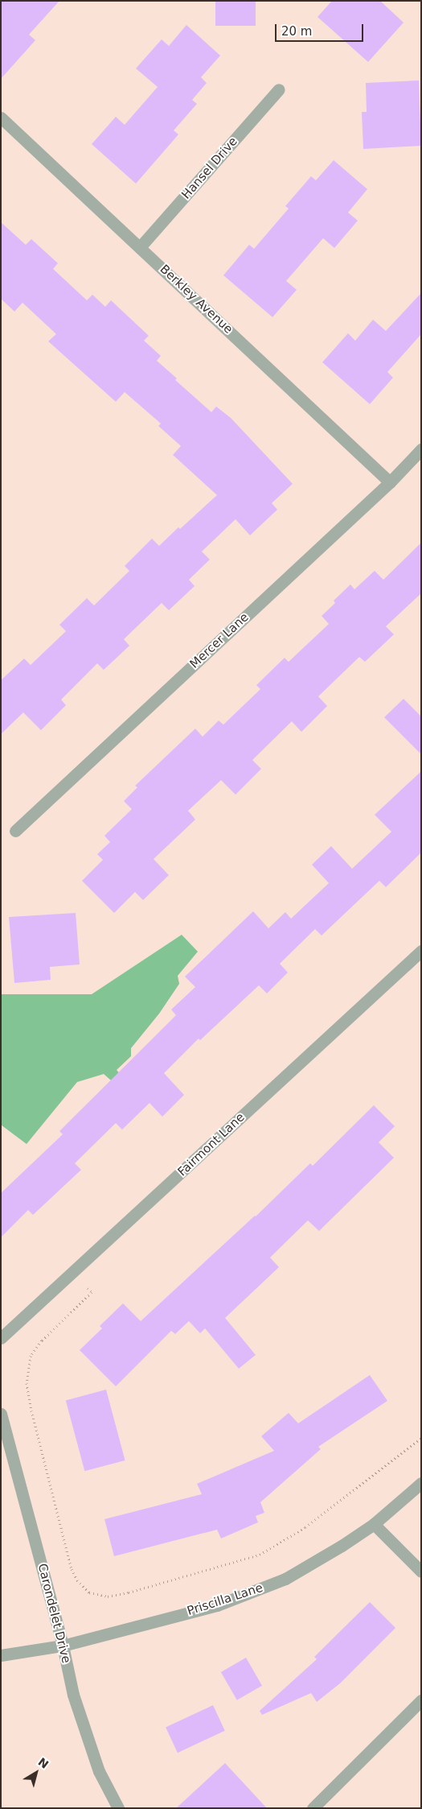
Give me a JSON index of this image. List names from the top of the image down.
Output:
{
  "streets": {
    "street": [
      "Hansel Drive",
      "Berkley Avenue",
      "Mercer Lane",
      "Fairmont Lane",
      "Priscilla Lane",
      "Carondelet Drive"
    ]
  },
  "crossings": [
    ["Hansel Drive", "Berkley Avenue"],
    ["Berkley Avenue", "Mercer Lane"],
    ["Priscilla Lane", "Carondelet Drive"]
  ],
  "scale_bar": "20 m",
  "north": "top right"
}
